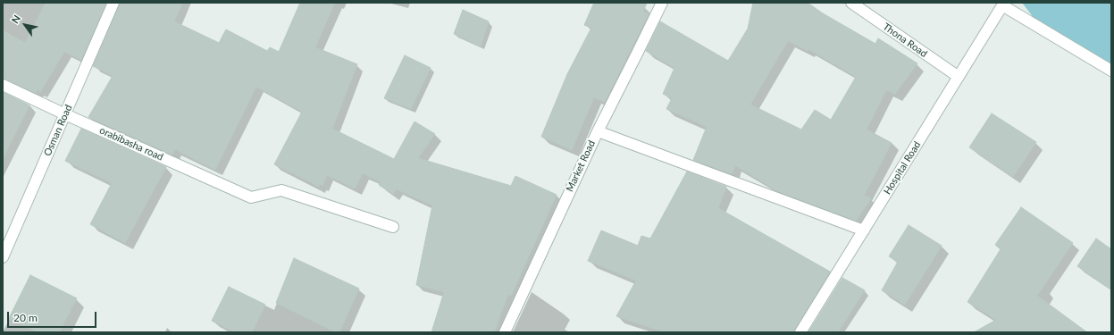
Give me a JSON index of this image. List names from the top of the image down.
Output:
{
  "streets": {
    "street": [
      "Thona Road",
      "Osman Road",
      "orabibasha road",
      "Market Road",
      "Hospital Road"
    ]
  },
  "crossings": [
    ["Thona Road", "Hospital Road"],
    ["Osman Road", "orabibasha road"]
  ],
  "scale_bar": "20 m",
  "north": "top left"
}
